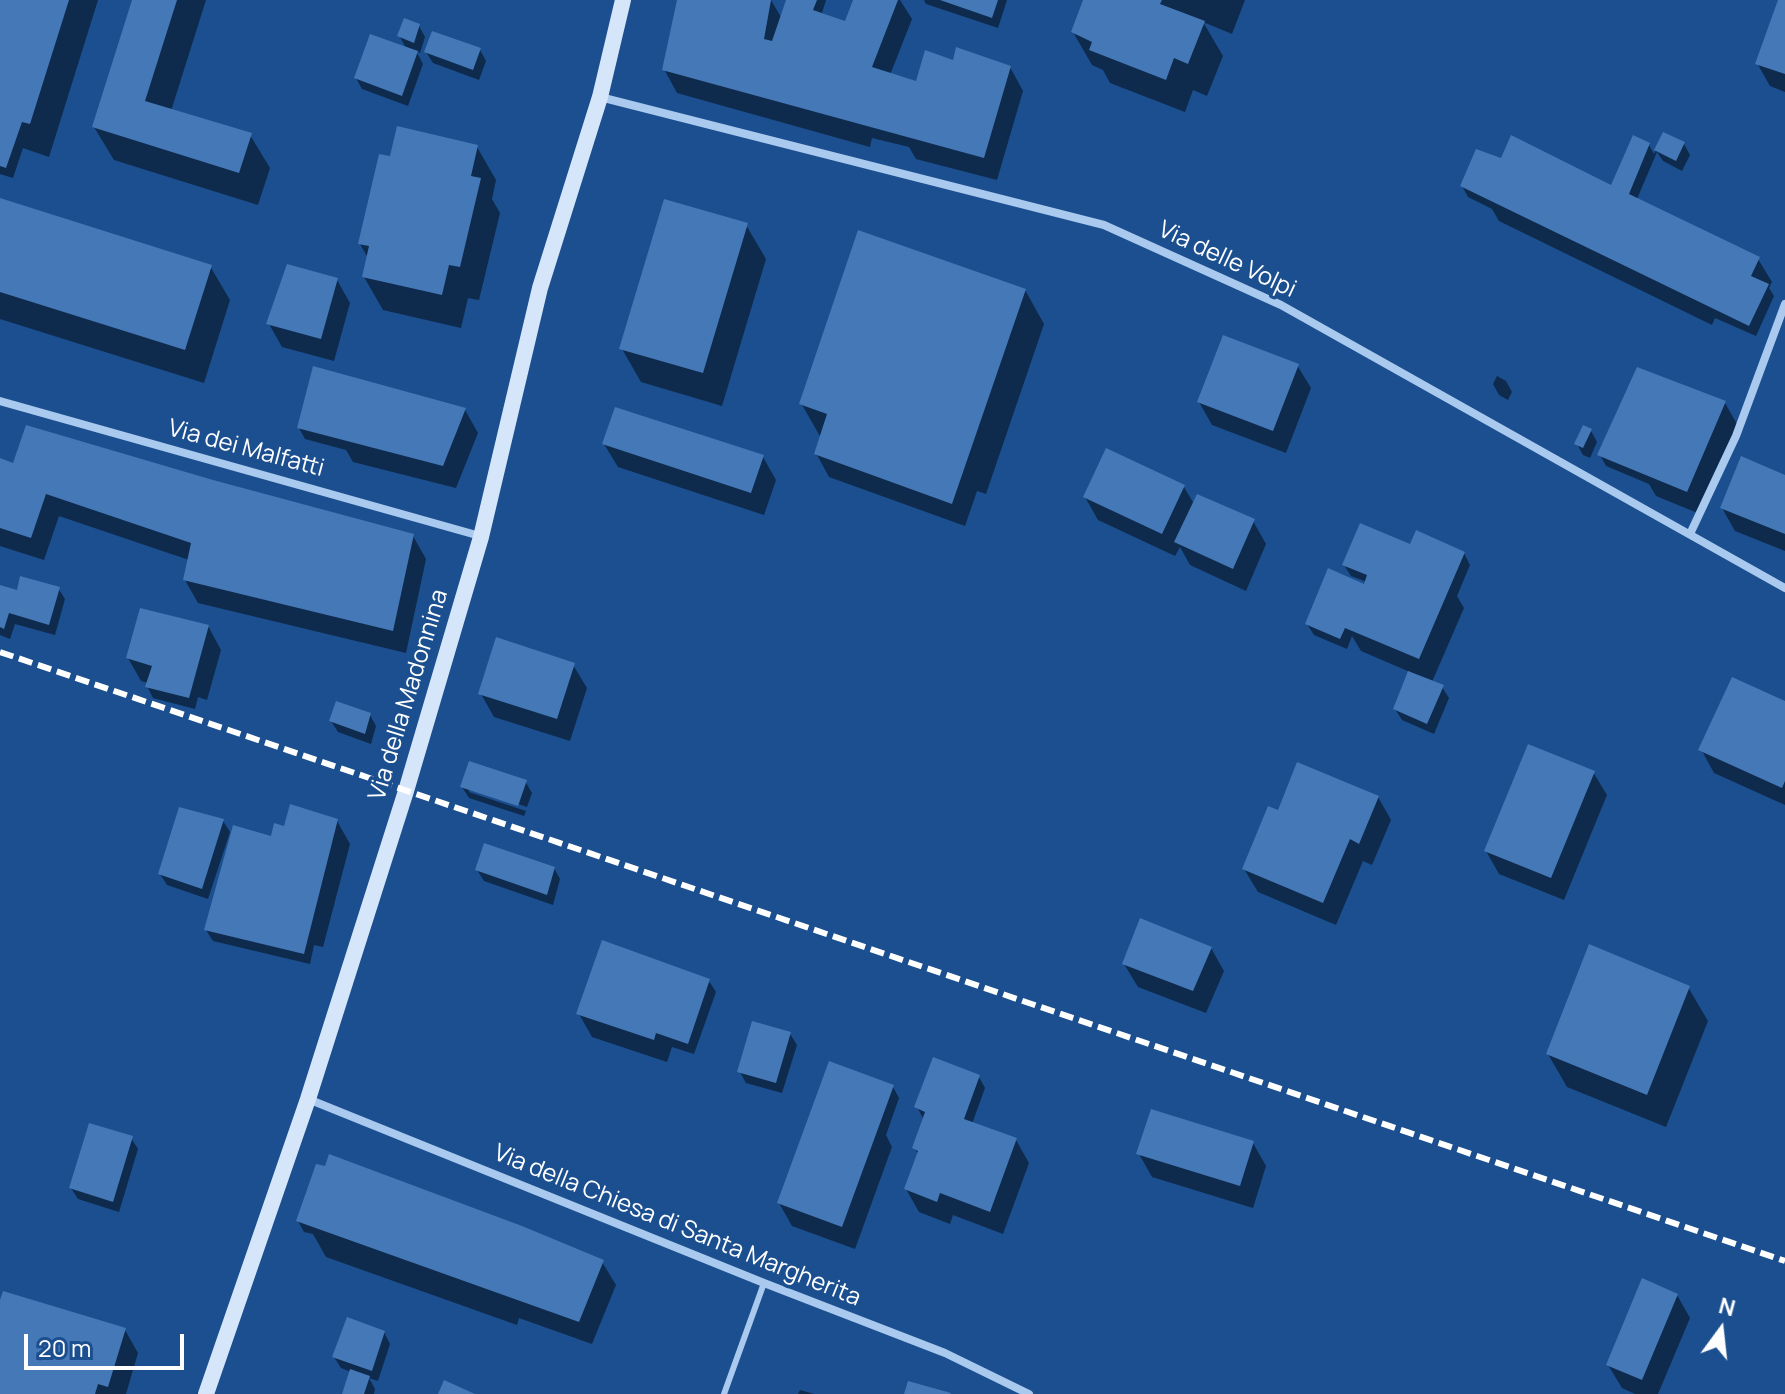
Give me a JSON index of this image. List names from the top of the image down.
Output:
{
  "streets": {
    "main road": ["Via della Madonnina"],
    "street": ["Via delle Volpi", "Via dei Malfatti", "Via della Chiesa di Santa Margherita"]
  },
  "crossings": [
    ["Via delle Volpi", "Via della Madonnina"],
    ["Via dei Malfatti", "Via della Madonnina"],
    ["Via della Madonnina", "Via della Chiesa di Santa Margherita"]
  ],
  "scale_bar": "20 m",
  "north": "top"
}
